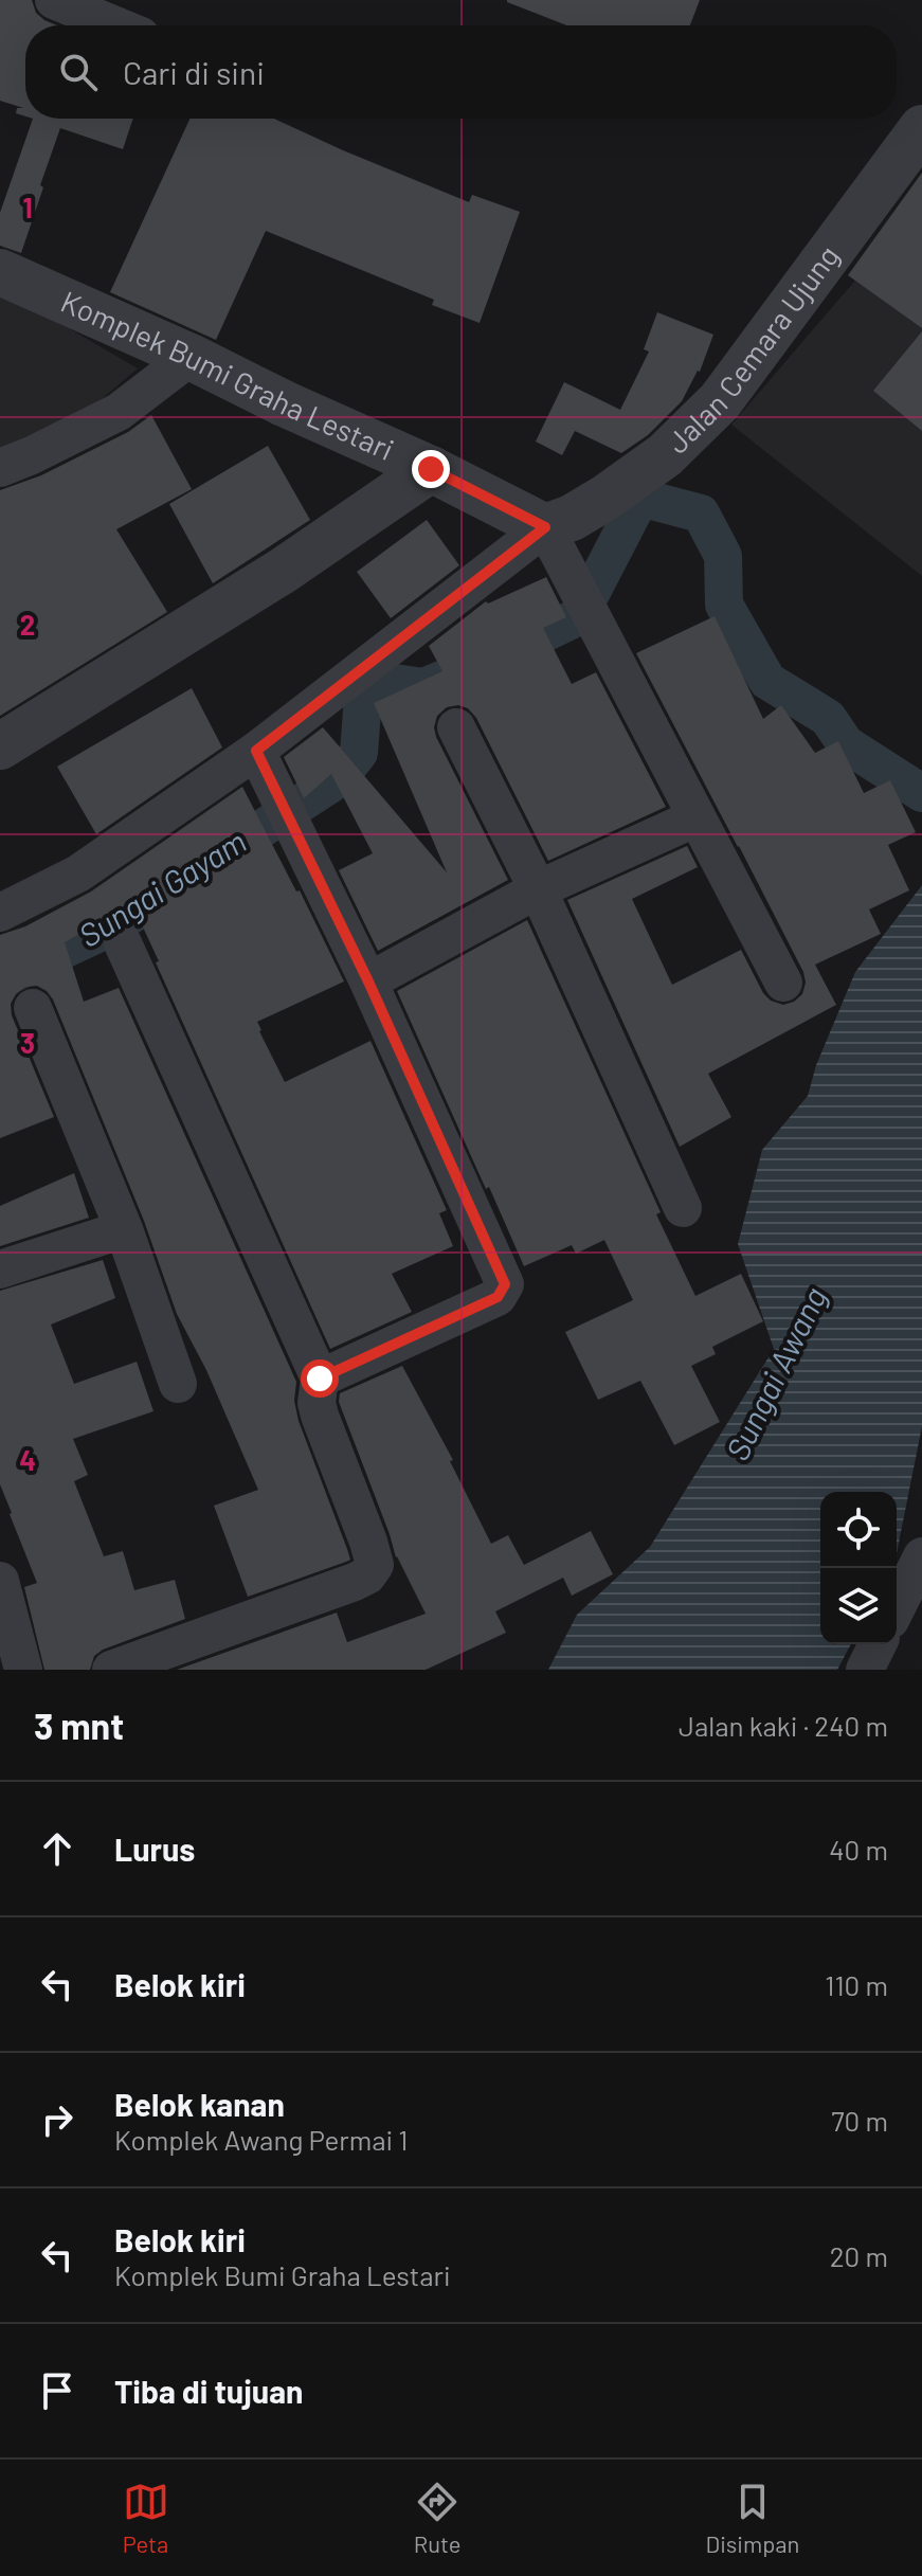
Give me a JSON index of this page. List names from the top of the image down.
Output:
{
  "streets": {
    "street": ["Jalan Cemara Ujung", "Komplek Bumi Graha Lestari"]
  },
  "crossings": [
    ["Jalan Cemara Ujung", "Komplek Bumi Graha Lestari"]
  ],
  "water": ["Sungai Gayam", "Sungai Awang"],
  "page": {
    "search": "Cari di sini",
    "heading": ["3 mnt", "Jalan kaki · 240 m"],
    "list": [
      ["Lurus", "40 m"],
      ["Belok kiri", "110 m"],
      ["Belok kanan", "Komplek Awang Permai 1", "70 m"],
      ["Belok kiri", "Komplek Bumi Graha Lestari", "20 m"],
      "Tiba di tujuan"
    ],
    "nav": ["Peta", "Rute", "Disimpan"]
  },
  "grid": {
    "rows": [
      "1",
      "2",
      "3",
      "4"
    ]
  }
}
